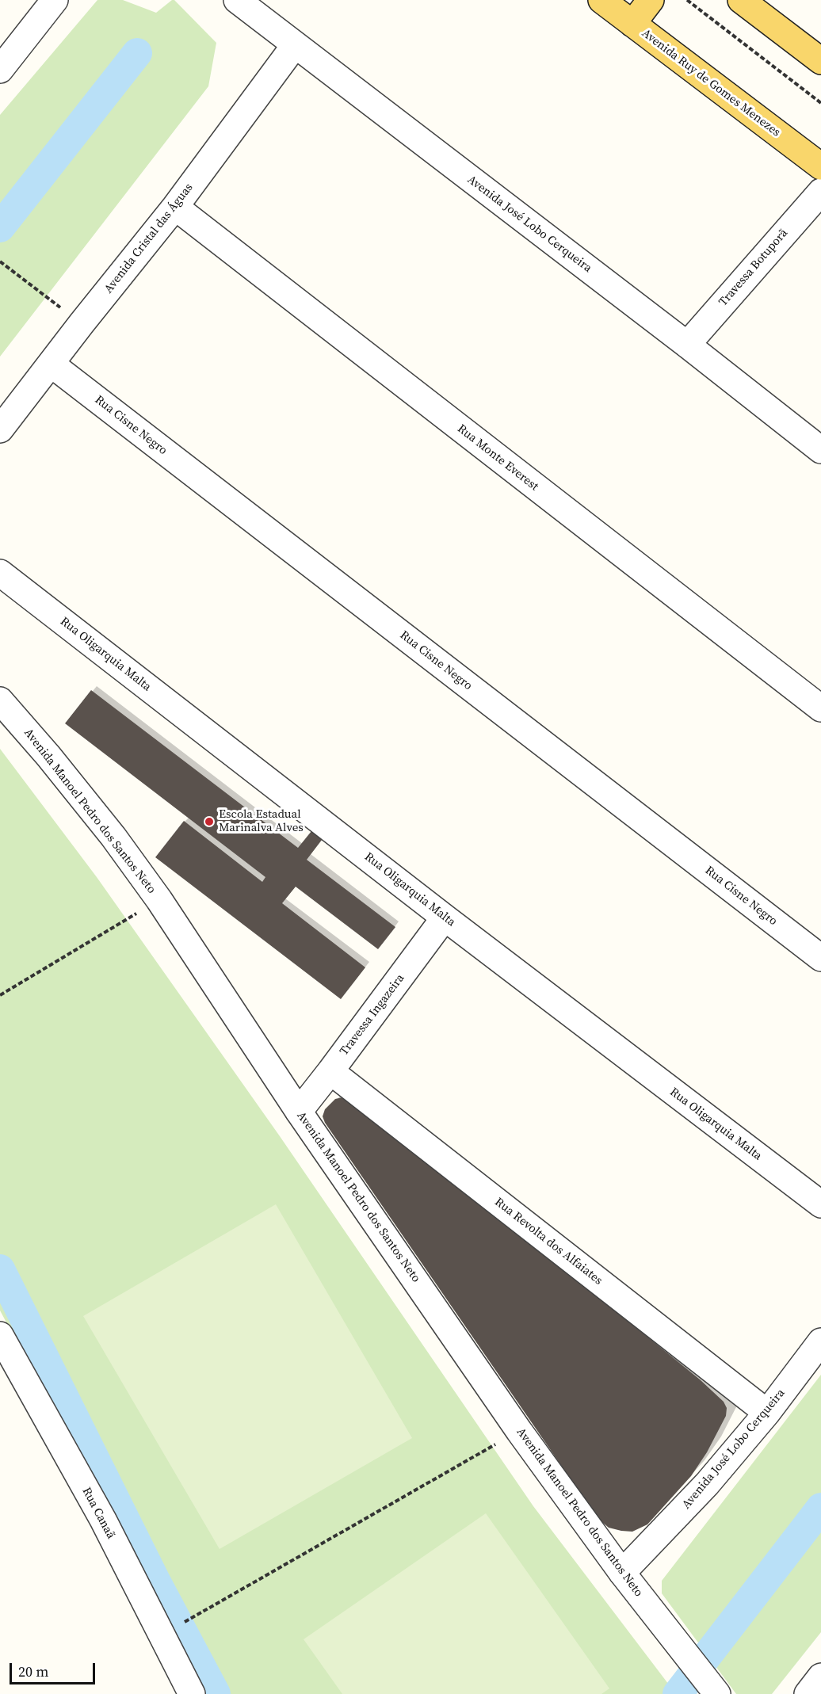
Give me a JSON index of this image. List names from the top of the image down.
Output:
{
  "streets": {
    "main road": ["Avenida Ruy de Gomes Menezes"],
    "street": [
      "Avenida José Lobo Cerqueira",
      "Avenida Cristal das Águas",
      "Travessa Botuporã",
      "Rua Cisne Negro",
      "Rua Monte Everest",
      "Rua Oligarquia Malta",
      "Avenida Manoel Pedro dos Santos Neto",
      "Travessa Ingazeira",
      "Rua Revolta dos Alfaiates",
      "Rua Canaã"
    ]
  },
  "crossings": [
    ["Avenida José Lobo Cerqueira", "Avenida Cristal das Águas"],
    ["Avenida José Lobo Cerqueira", "Travessa Botuporã"],
    ["Avenida José Lobo Cerqueira", "Avenida Manoel Pedro dos Santos Neto"],
    ["Avenida José Lobo Cerqueira", "Rua Revolta dos Alfaiates"],
    ["Avenida Cristal das Águas", "Rua Cisne Negro"],
    ["Avenida Cristal das Águas", "Rua Monte Everest"],
    ["Rua Oligarquia Malta", "Travessa Ingazeira"],
    ["Avenida Manoel Pedro dos Santos Neto", "Travessa Ingazeira"],
    ["Travessa Ingazeira", "Rua Revolta dos Alfaiates"]
  ],
  "places": ["Escola Estadual Marinalva Alves"],
  "scale_bar": "20 m"
}
